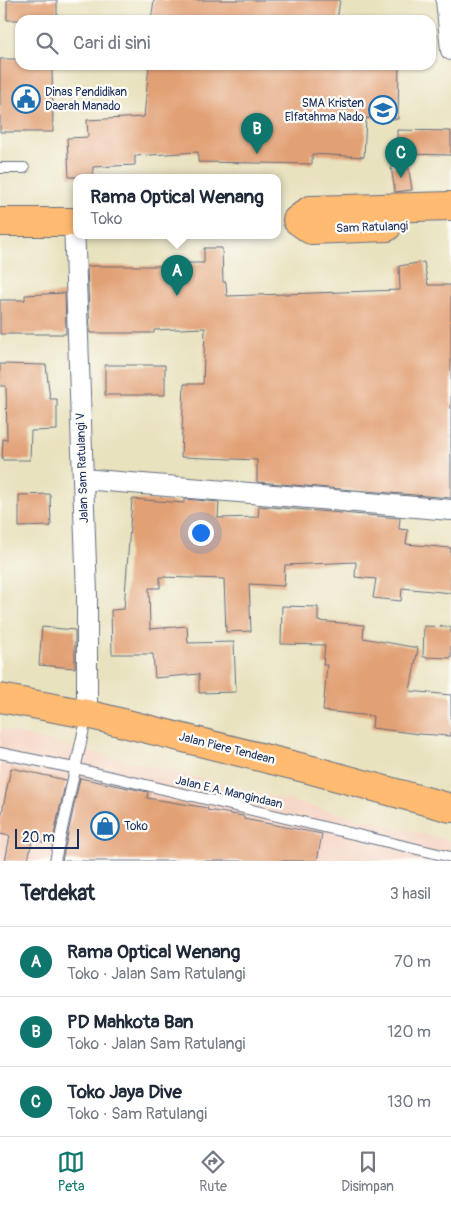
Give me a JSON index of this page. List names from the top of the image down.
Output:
{
  "streets": {
    "main road": ["Sam Ratulangi", "Jalan Piere Tendean"],
    "street": ["Jalan Sam Ratulangi V"],
    "lane": ["Jalan E.A. Mangindaan"]
  },
  "crossings": [
    ["Jalan Sam Ratulangi V", "Jalan Piere Tendean"]
  ],
  "places": {
    "public building": ["Dinas Pendidikan Daerah Manado"],
    "school or university": ["SMA Kristen Elfatahma Nado"],
    "shop": ["Toko"]
  },
  "scale_bar": "20 m",
  "page": {
    "search": "Cari di sini",
    "pins": ["B", "C", "A"],
    "popup": ["Rama Optical Wenang", "Toko"],
    "scale": "20 m",
    "heading": ["Terdekat", "3 hasil"],
    "list": [
      {
        "mark": "A",
        "name": "Rama Optical Wenang",
        "note": "Toko · Jalan Sam Ratulangi",
        "value": "70 m"
      },
      {
        "mark": "B",
        "name": "PD Mahkota Ban",
        "note": "Toko · Jalan Sam Ratulangi",
        "value": "120 m"
      },
      {
        "mark": "C",
        "name": "Toko Jaya Dive",
        "note": "Toko · Sam Ratulangi",
        "value": "130 m"
      }
    ],
    "nav": ["Peta", "Rute", "Disimpan"]
  }
}
